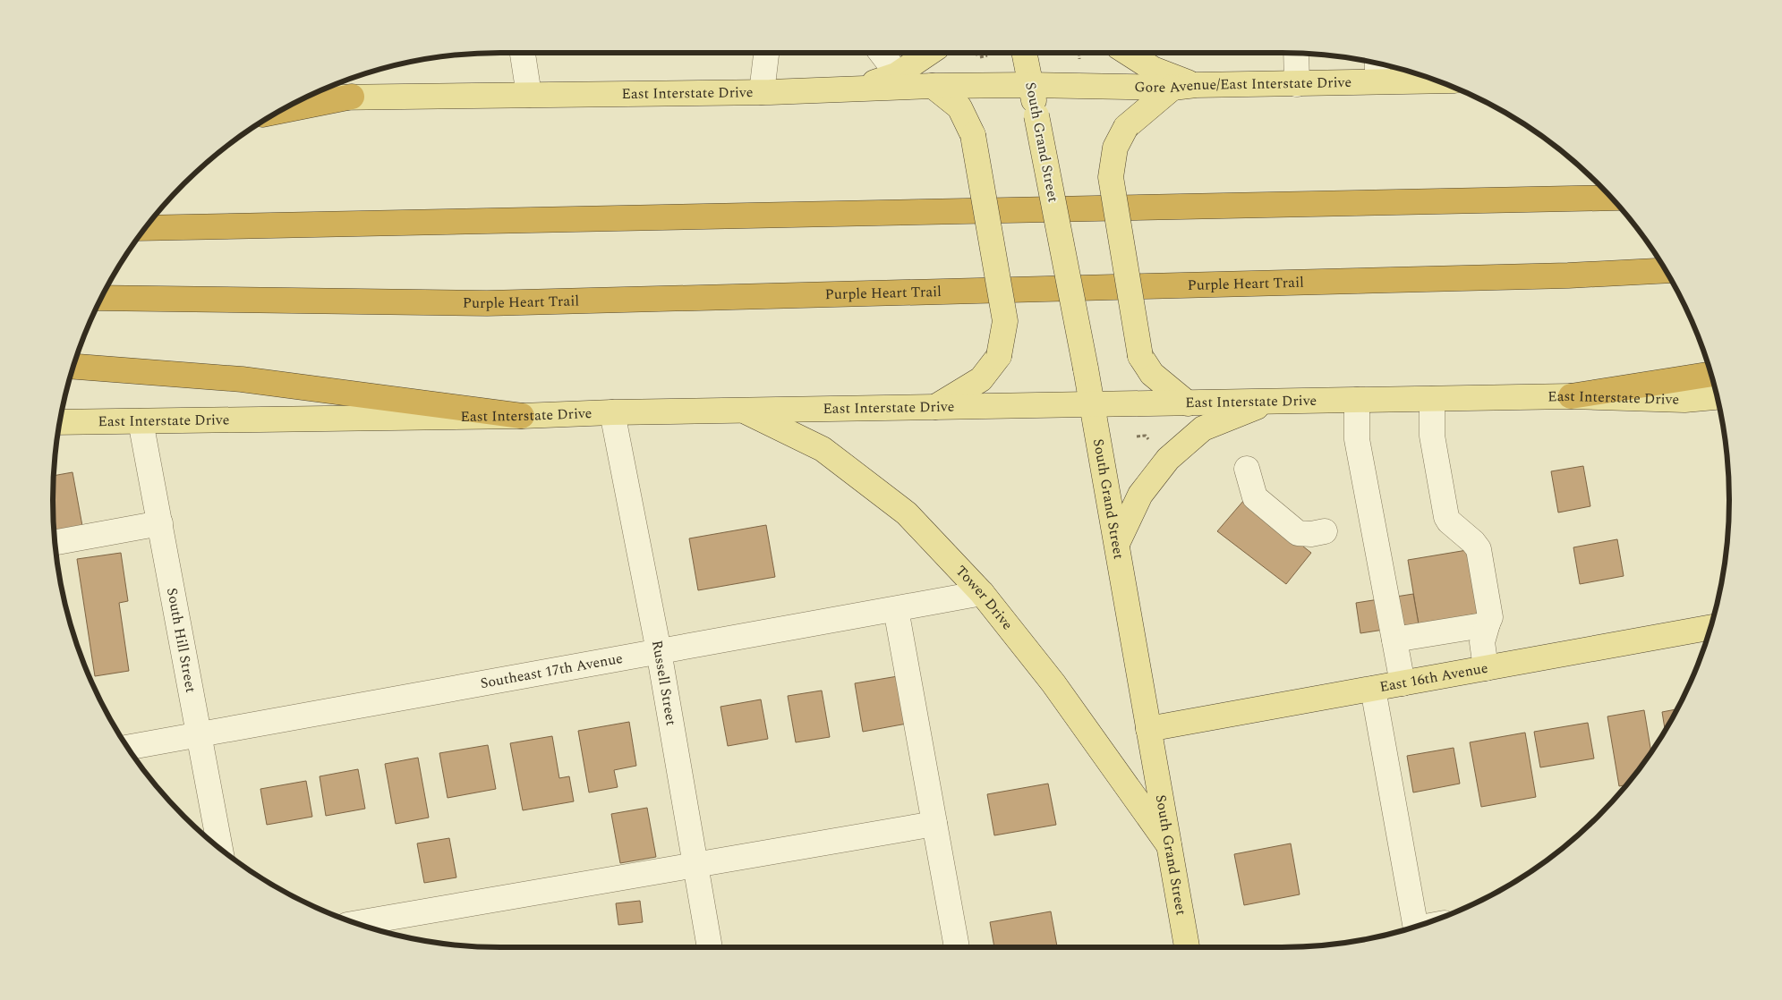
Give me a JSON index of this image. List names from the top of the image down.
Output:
{
  "streets": {
    "highway": ["Purple Heart Trail"],
    "main road": [
      "Gore Avenue/East Interstate Drive",
      "East Interstate Drive",
      "South Grand Street",
      "Tower Drive",
      "East 16th Avenue"
    ],
    "street": ["South Hill Street", "Southeast 17th Avenue", "Russell Street"]
  },
  "crossings": [
    ["Gore Avenue/East Interstate Drive", "East Interstate Drive"],
    ["Gore Avenue/East Interstate Drive", "South Grand Street"],
    ["East Interstate Drive", "South Grand Street"],
    ["East Interstate Drive", "Tower Drive"],
    ["East Interstate Drive", "South Hill Street"],
    ["East Interstate Drive", "Russell Street"],
    ["South Grand Street", "Tower Drive"],
    ["South Grand Street", "East 16th Avenue"],
    ["Tower Drive", "Southeast 17th Avenue"],
    ["South Hill Street", "Southeast 17th Avenue"],
    ["Southeast 17th Avenue", "Russell Street"]
  ]
}
